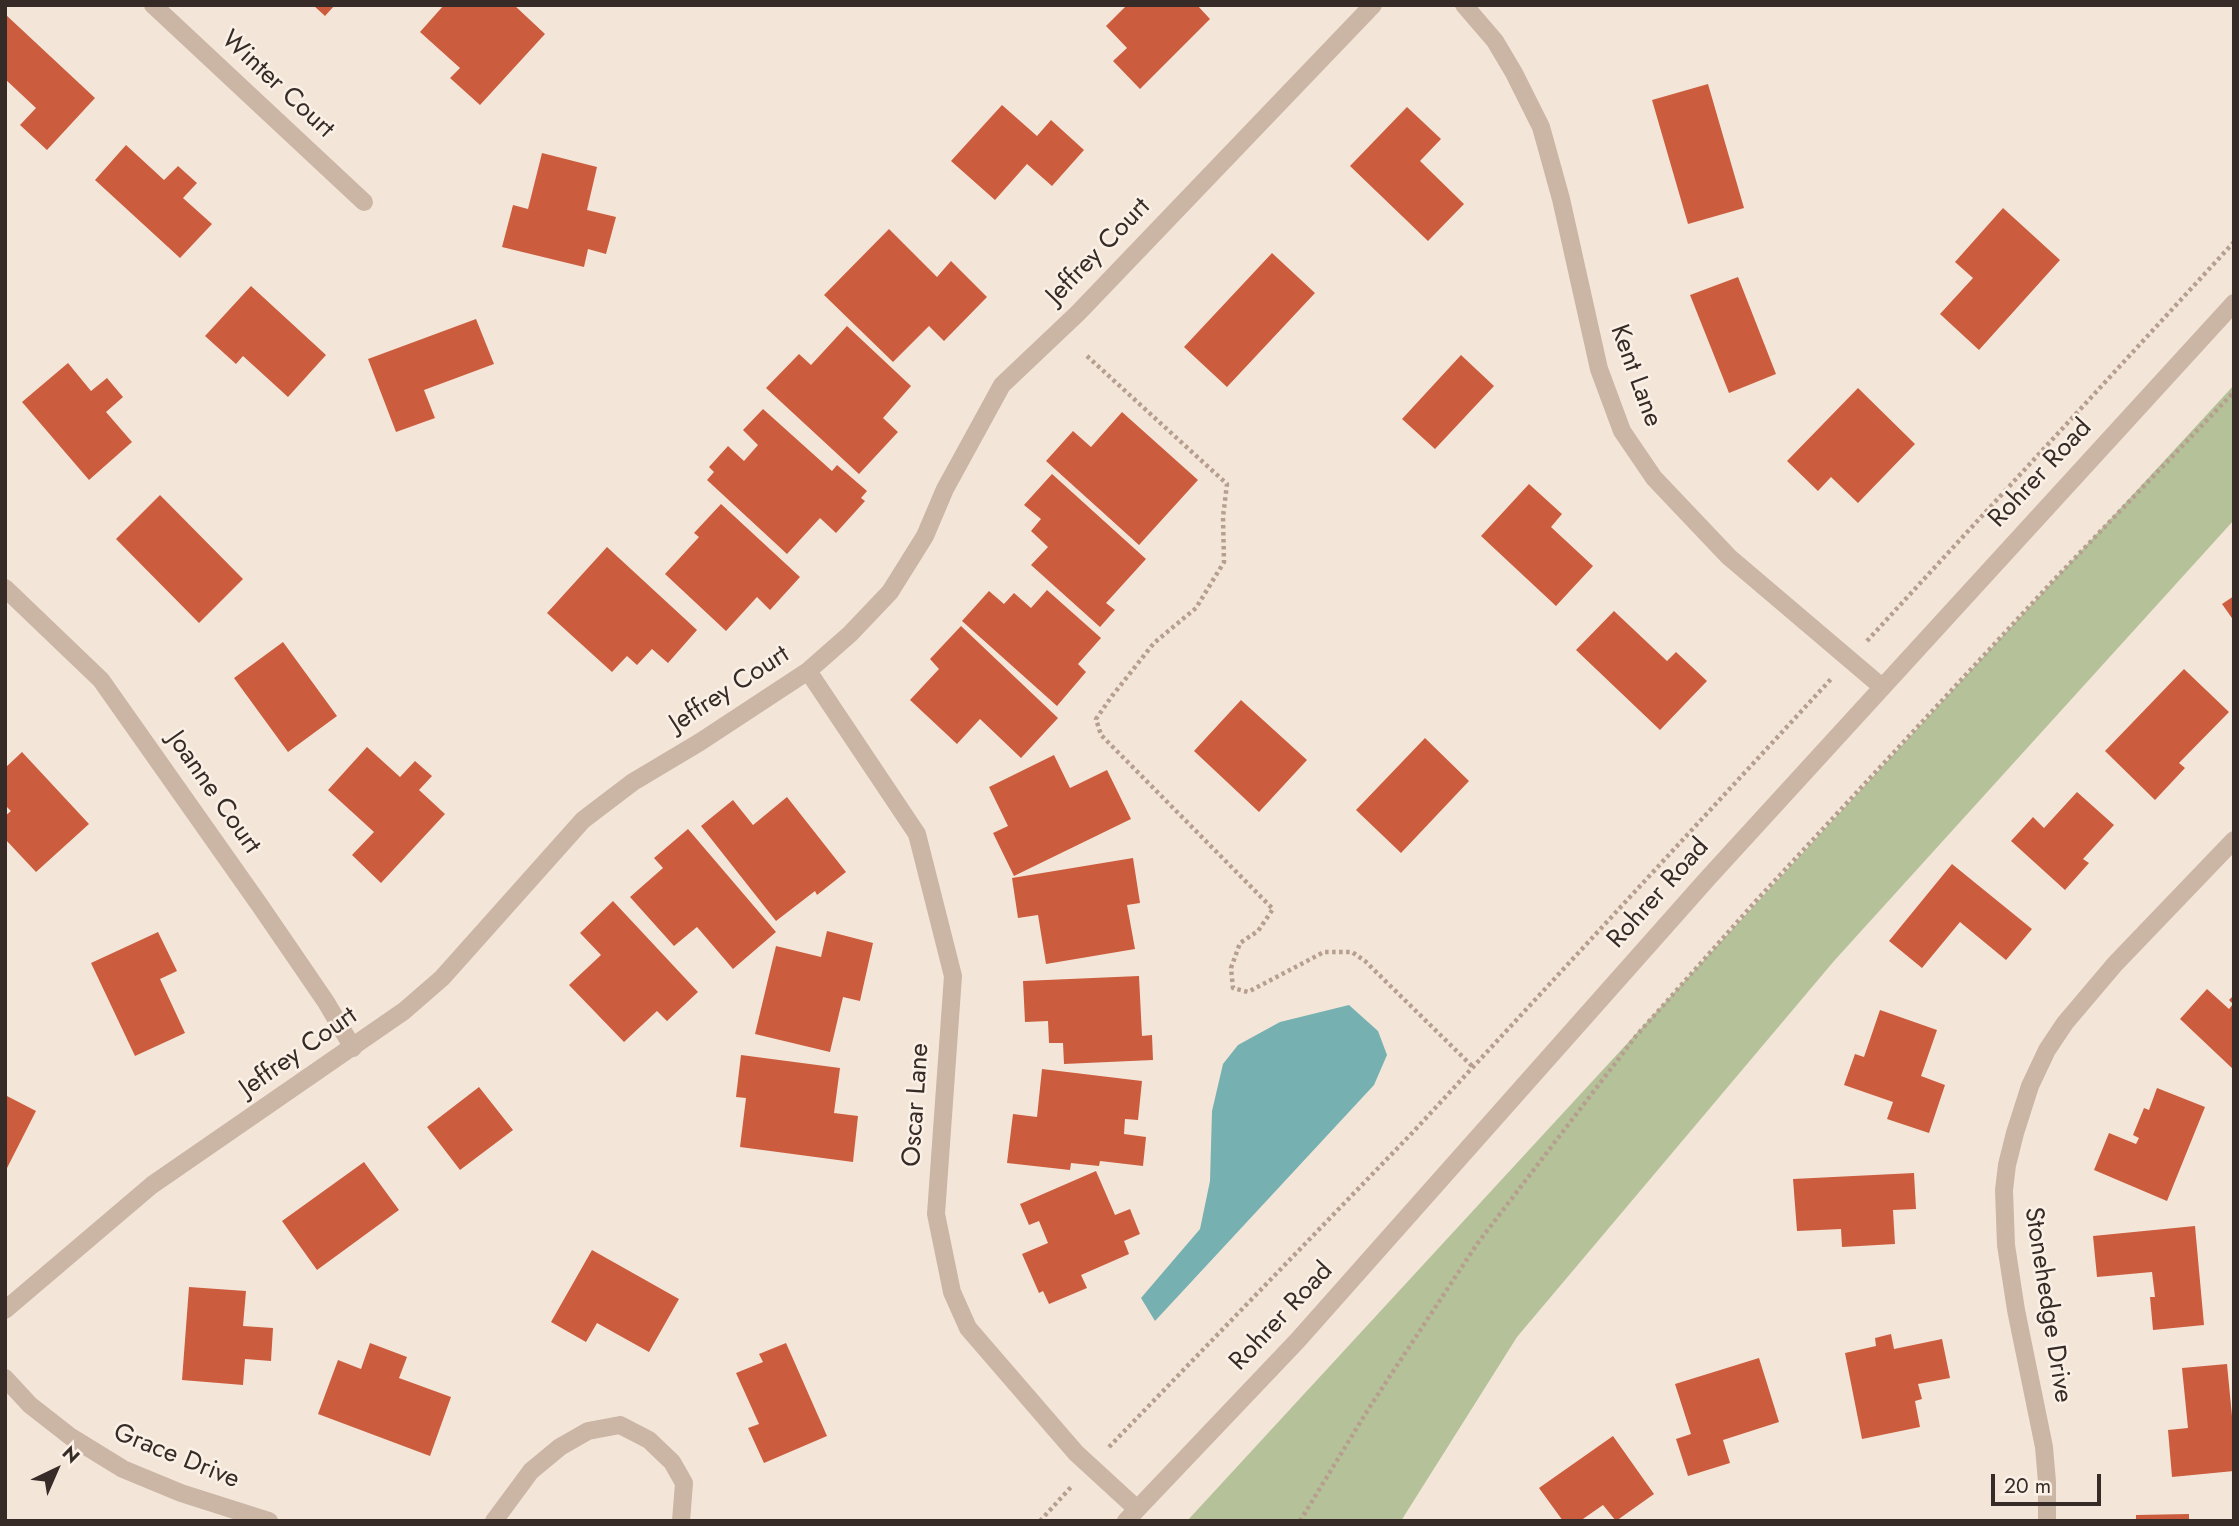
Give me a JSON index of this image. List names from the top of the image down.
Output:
{
  "streets": {
    "street": [
      "Winter Court",
      "Jeffrey Court",
      "Kent Lane",
      "Rohrer Road",
      "Joanne Court",
      "Oscar Lane",
      "Stonehedge Drive",
      "Grace Drive"
    ]
  },
  "crossings": [
    ["Jeffrey Court", "Joanne Court"],
    ["Jeffrey Court", "Oscar Lane"],
    ["Kent Lane", "Rohrer Road"],
    ["Rohrer Road", "Oscar Lane"]
  ],
  "scale_bar": "20 m",
  "north": "top right"
}
